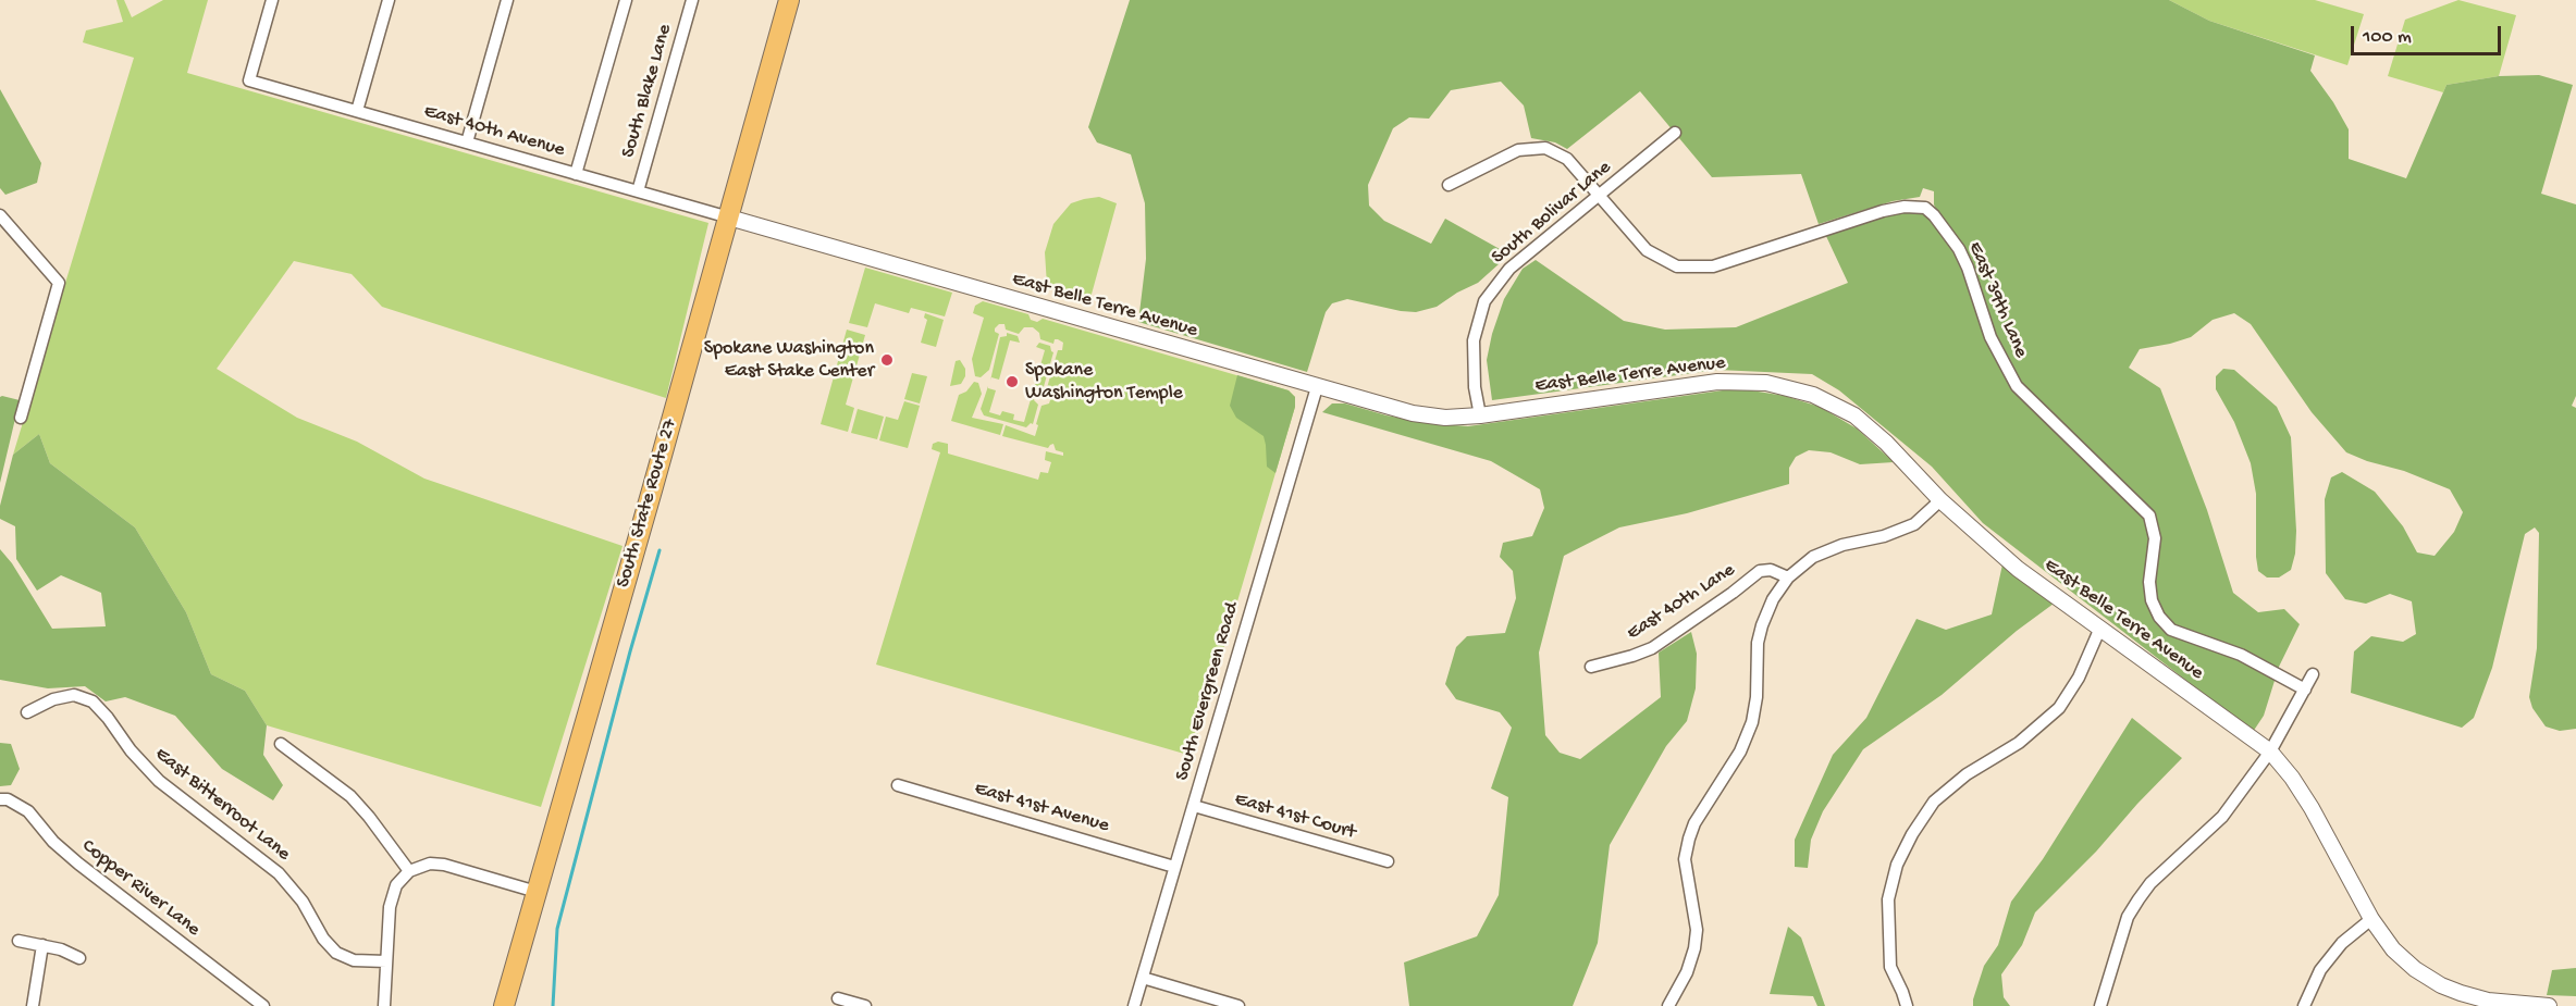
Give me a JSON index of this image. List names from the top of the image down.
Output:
{
  "streets": {
    "main road": ["South State Route 27"],
    "street": [
      "South Blake Lane",
      "East 40th Avenue",
      "South Bolivar Lane",
      "East 39th Lane",
      "East Belle Terre Avenue",
      "East 40th Lane",
      "South Evergreen Road",
      "East Bitterroot Lane",
      "East 41st Avenue",
      "East 41st Court",
      "Copper River Lane"
    ]
  },
  "crossings": [
    ["South Blake Lane", "East 40th Avenue"],
    ["East 40th Avenue", "East Belle Terre Avenue"],
    ["East 40th Avenue", "South State Route 27"],
    ["South Bolivar Lane", "East 39th Lane"],
    ["South Bolivar Lane", "East Belle Terre Avenue"],
    ["East Belle Terre Avenue", "South State Route 27"],
    ["East Belle Terre Avenue", "South Evergreen Road"],
    ["South Evergreen Road", "East 41st Avenue"],
    ["South Evergreen Road", "East 41st Court"]
  ],
  "places": ["Spokane Washington East Stake Center", "Spokane Washington Temple"],
  "scale_bar": "100 m"
}
